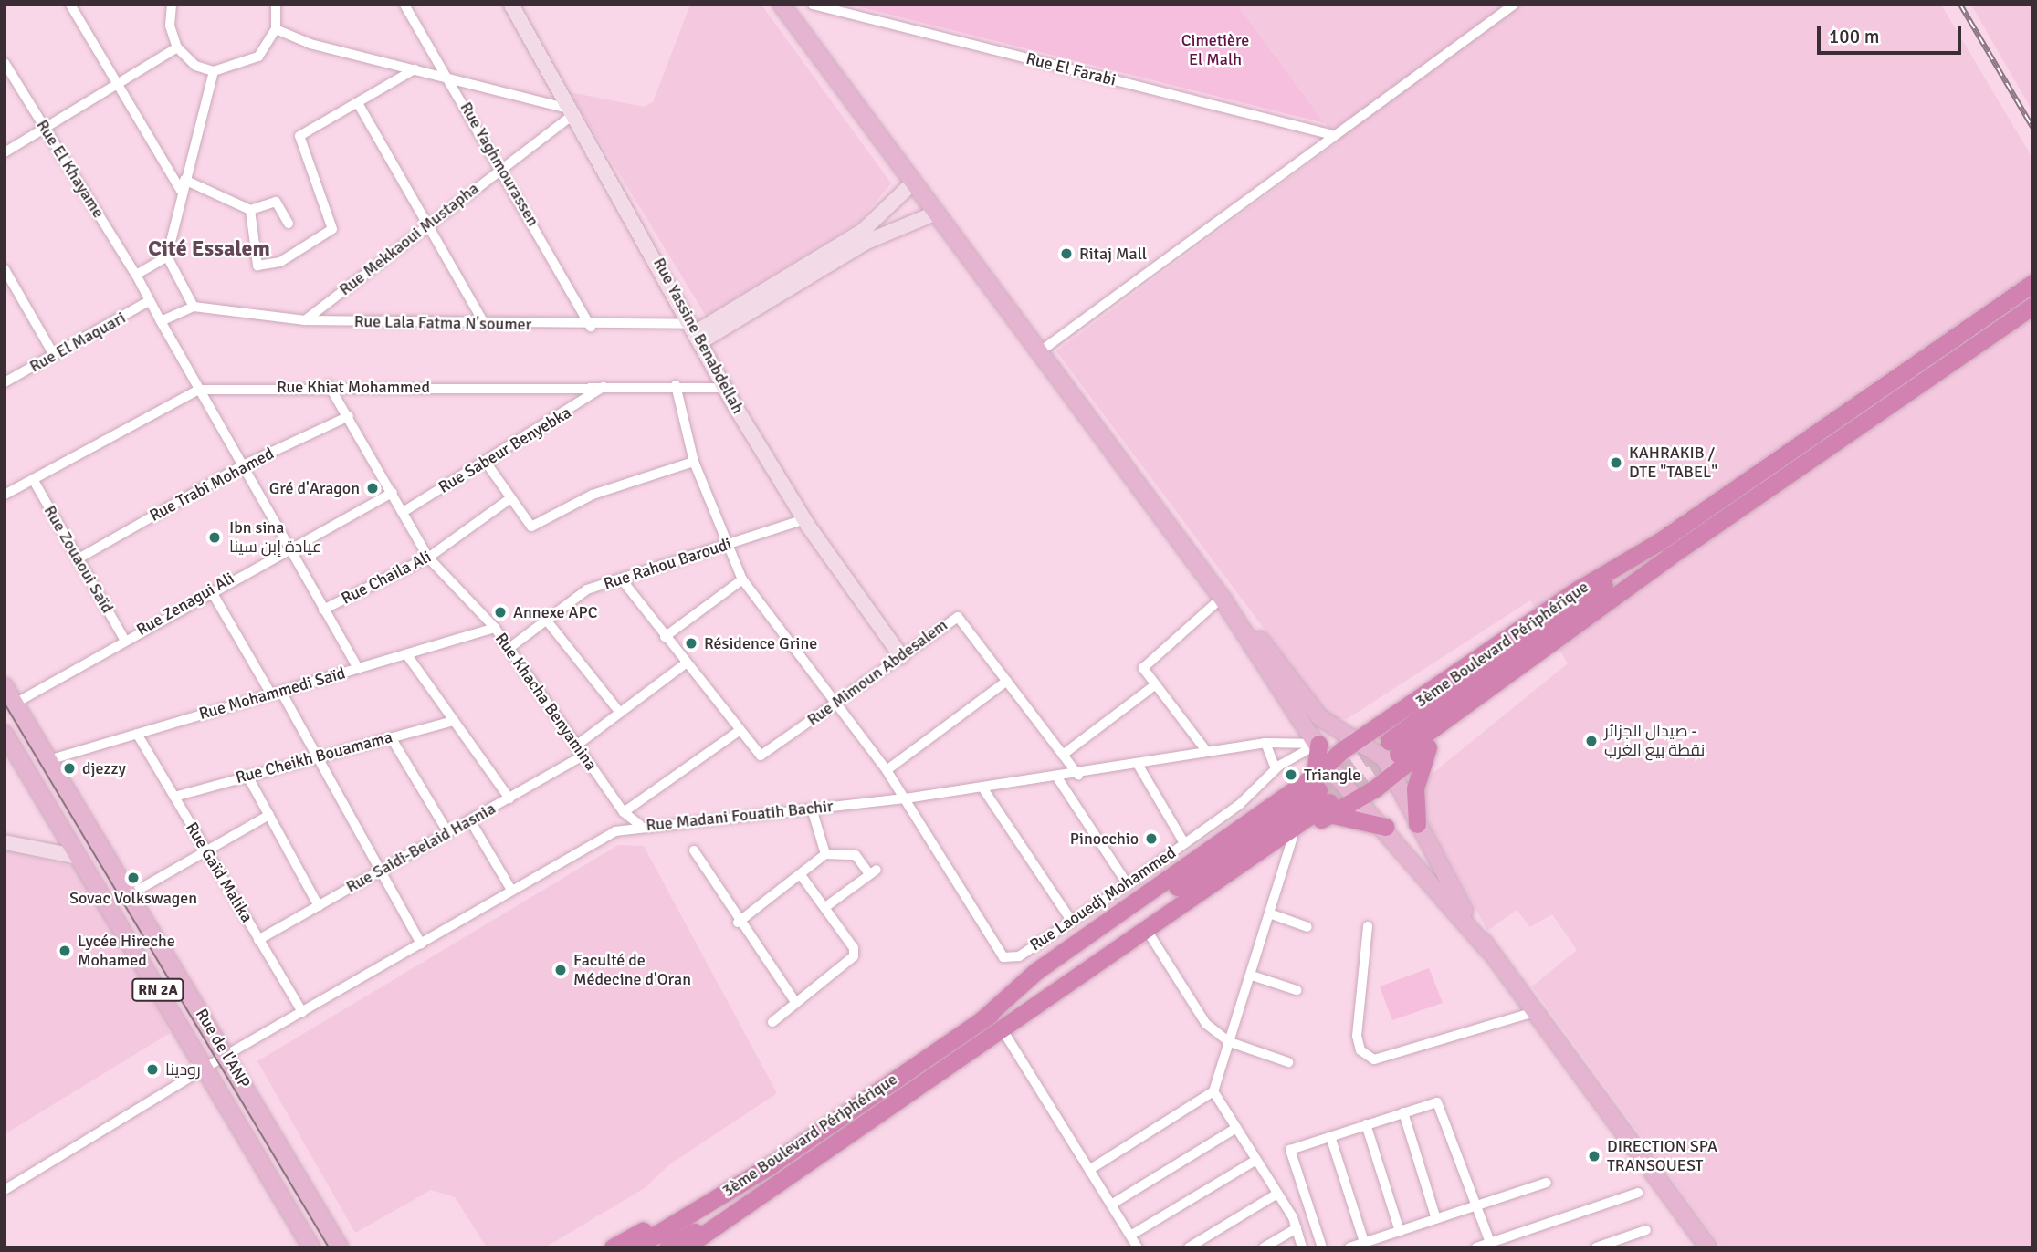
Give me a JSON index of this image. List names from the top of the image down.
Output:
{
  "streets": {
    "highway": ["3ème Boulevard Périphérique"],
    "main road": ["RN 2A", "Rue de l'ANP"],
    "street": [
      "Rue El Farabi",
      "Rue Yaghmourassen",
      "Rue El Khayame",
      "Rue Mekkaoui Mustapha",
      "Rue Lala Fatma N'soumer",
      "Rue Yassine Benabdellah",
      "Rue El Maquari",
      "Rue Khiat Mohammed",
      "Rue Sabeur Benyebka",
      "Rue Trabi Mohamed",
      "Rue Zouaoui Saïd",
      "Rue Rahou Baroudi",
      "Rue Chaila Ali",
      "Rue Zenagui Ali",
      "Rue Mimoun Abdesalem",
      "Rue Mohammedi Saïd",
      "Rue Khacha Benyamina",
      "Rue Cheikh Bouamama",
      "Rue Madani Fouatih Bachir",
      "Rue Saidi-Belaid Hasnia",
      "Rue Gaïd Malika",
      "Rue Laouedj Mohammed"
    ]
  },
  "crossings": [
    ["Rue Yaghmourassen", "Rue Mekkaoui Mustapha"],
    ["Rue Yaghmourassen", "Rue Lala Fatma N'soumer"],
    ["Rue El Khayame", "Rue El Maquari"],
    ["Rue El Khayame", "Rue Khiat Mohammed"],
    ["Rue El Khayame", "Rue Trabi Mohamed"],
    ["Rue El Khayame", "Rue Chaila Ali"],
    ["Rue El Khayame", "Rue Zenagui Ali"],
    ["Rue El Khayame", "Rue Mohammedi Saïd"],
    ["Rue Mekkaoui Mustapha", "Rue Lala Fatma N'soumer"],
    ["Rue Mekkaoui Mustapha", "Rue Yassine Benabdellah"],
    ["Rue Lala Fatma N'soumer", "Rue Yassine Benabdellah"],
    ["Rue Yassine Benabdellah", "Rue Khiat Mohammed"],
    ["Rue Yassine Benabdellah", "Rue Rahou Baroudi"],
    ["Rue Yassine Benabdellah", "Rue Mimoun Abdesalem"],
    ["Rue Khiat Mohammed", "Rue Sabeur Benyebka"],
    ["Rue Khiat Mohammed", "Rue Zouaoui Saïd"],
    ["Rue Khiat Mohammed", "Rue Khacha Benyamina"],
    ["Rue Khiat Mohammed", "Rue Laouedj Mohammed"],
    ["Rue Sabeur Benyebka", "Rue Khacha Benyamina"],
    ["Rue Trabi Mohamed", "Rue Zouaoui Saïd"],
    ["Rue Trabi Mohamed", "Rue Khacha Benyamina"],
    ["Rue Zouaoui Saïd", "Rue Zenagui Ali"],
    ["Rue Rahou Baroudi", "Rue Khacha Benyamina"],
    ["Rue Rahou Baroudi", "Rue Laouedj Mohammed"],
    ["Rue Chaila Ali", "Rue Khacha Benyamina"],
    ["Rue Zenagui Ali", "Rue Khacha Benyamina"],
    ["Rue Zenagui Ali", "Rue de l'ANP"],
    ["Rue Mimoun Abdesalem", "Rue Madani Fouatih Bachir"],
    ["Rue Mimoun Abdesalem", "Rue Laouedj Mohammed"],
    ["Rue Mohammedi Saïd", "Rue Khacha Benyamina"],
    ["Rue Mohammedi Saïd", "Rue Gaïd Malika"],
    ["Rue Mohammedi Saïd", "Rue de l'ANP"],
    ["Rue Khacha Benyamina", "Rue Madani Fouatih Bachir"],
    ["Rue Khacha Benyamina", "Rue Saidi-Belaid Hasnia"],
    ["Rue Cheikh Bouamama", "Rue Gaïd Malika"],
    ["Rue Madani Fouatih Bachir", "Rue Gaïd Malika"],
    ["Rue Madani Fouatih Bachir", "Rue Laouedj Mohammed"],
    ["Rue Madani Fouatih Bachir", "Rue de l'ANP"],
    ["Rue Saidi-Belaid Hasnia", "Rue Gaïd Malika"]
  ],
  "districts": ["Cité Essalem"],
  "parks": ["Cimetière El Malh"],
  "places": [
    "Ritaj Mall",
    "KAHRAKIB / DTE \"TABEL\"",
    "Gré d'Aragon",
    "Ibn sina عيادة إبن سينا",
    "Annexe APC",
    "Résidence Grine",
    "صيدال الجزائر - نقطة بيع الغرب",
    "djezzy",
    "Triangle",
    "Pinocchio",
    "Sovac Volkswagen",
    "Lycée Hireche Mohamed",
    "Faculté de Médecine d'Oran",
    "رودينا",
    "DIRECTION SPA TRANSOUEST"
  ],
  "scale_bar": "100 m"
}
